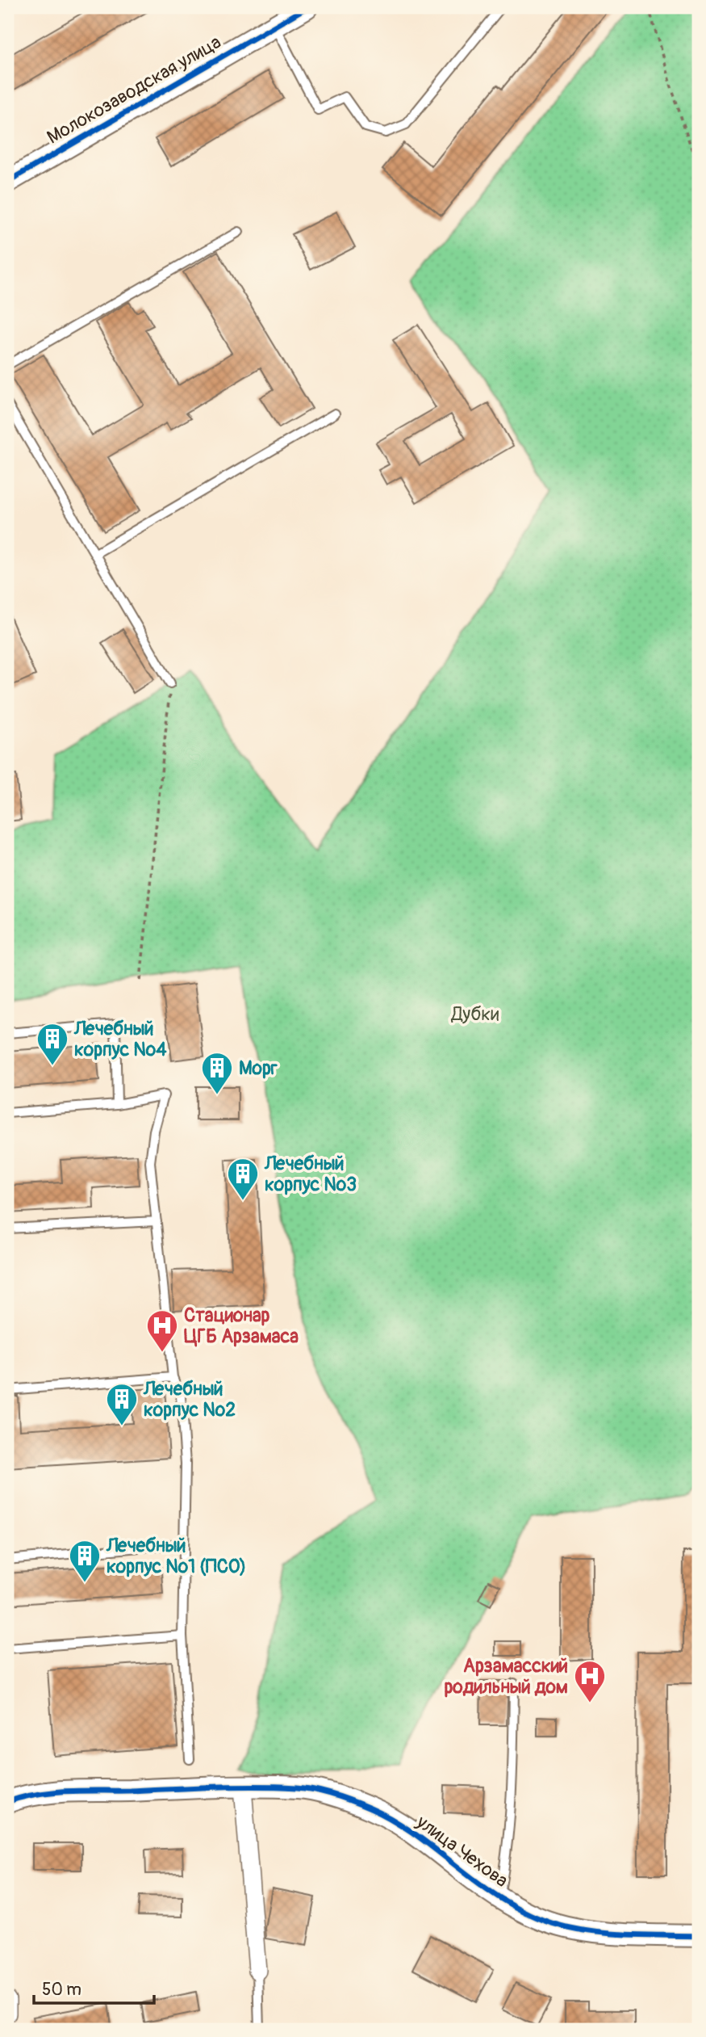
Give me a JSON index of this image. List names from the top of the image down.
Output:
{
  "streets": {
    "street": ["Молокозаводская улица", "улица Чехова"]
  },
  "parks": ["Дубки"],
  "places": {
    "building": [
      "Лечебный корпус №4",
      "Морг",
      "Лечебный корпус №3",
      "Лечебный корпус №2",
      "Лечебный корпус №1 (ПСО)"
    ],
    "hospital": ["Стационар ЦГБ Арзамаса", "Арзамасский родильный дом"]
  },
  "scale_bar": "50 m"
}
